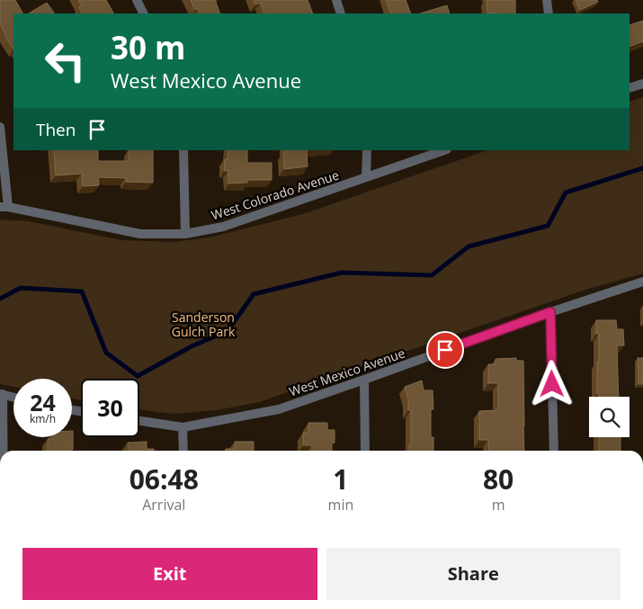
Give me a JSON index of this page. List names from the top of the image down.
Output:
{
  "streets": {
    "street": ["West Colorado Avenue", "West Mexico Avenue"]
  },
  "parks": ["Sanderson Gulch Park"],
  "page": {
    "turn": ["30 m", "West Mexico Avenue"],
    "then": "Then",
    "speed": "24 km/h",
    "limit": "30",
    "eta": [
      "06:48",
      "Arrival",
      "1",
      "min",
      "80",
      "m"
    ],
    "buttons": ["Exit", "Share"]
  }
}
